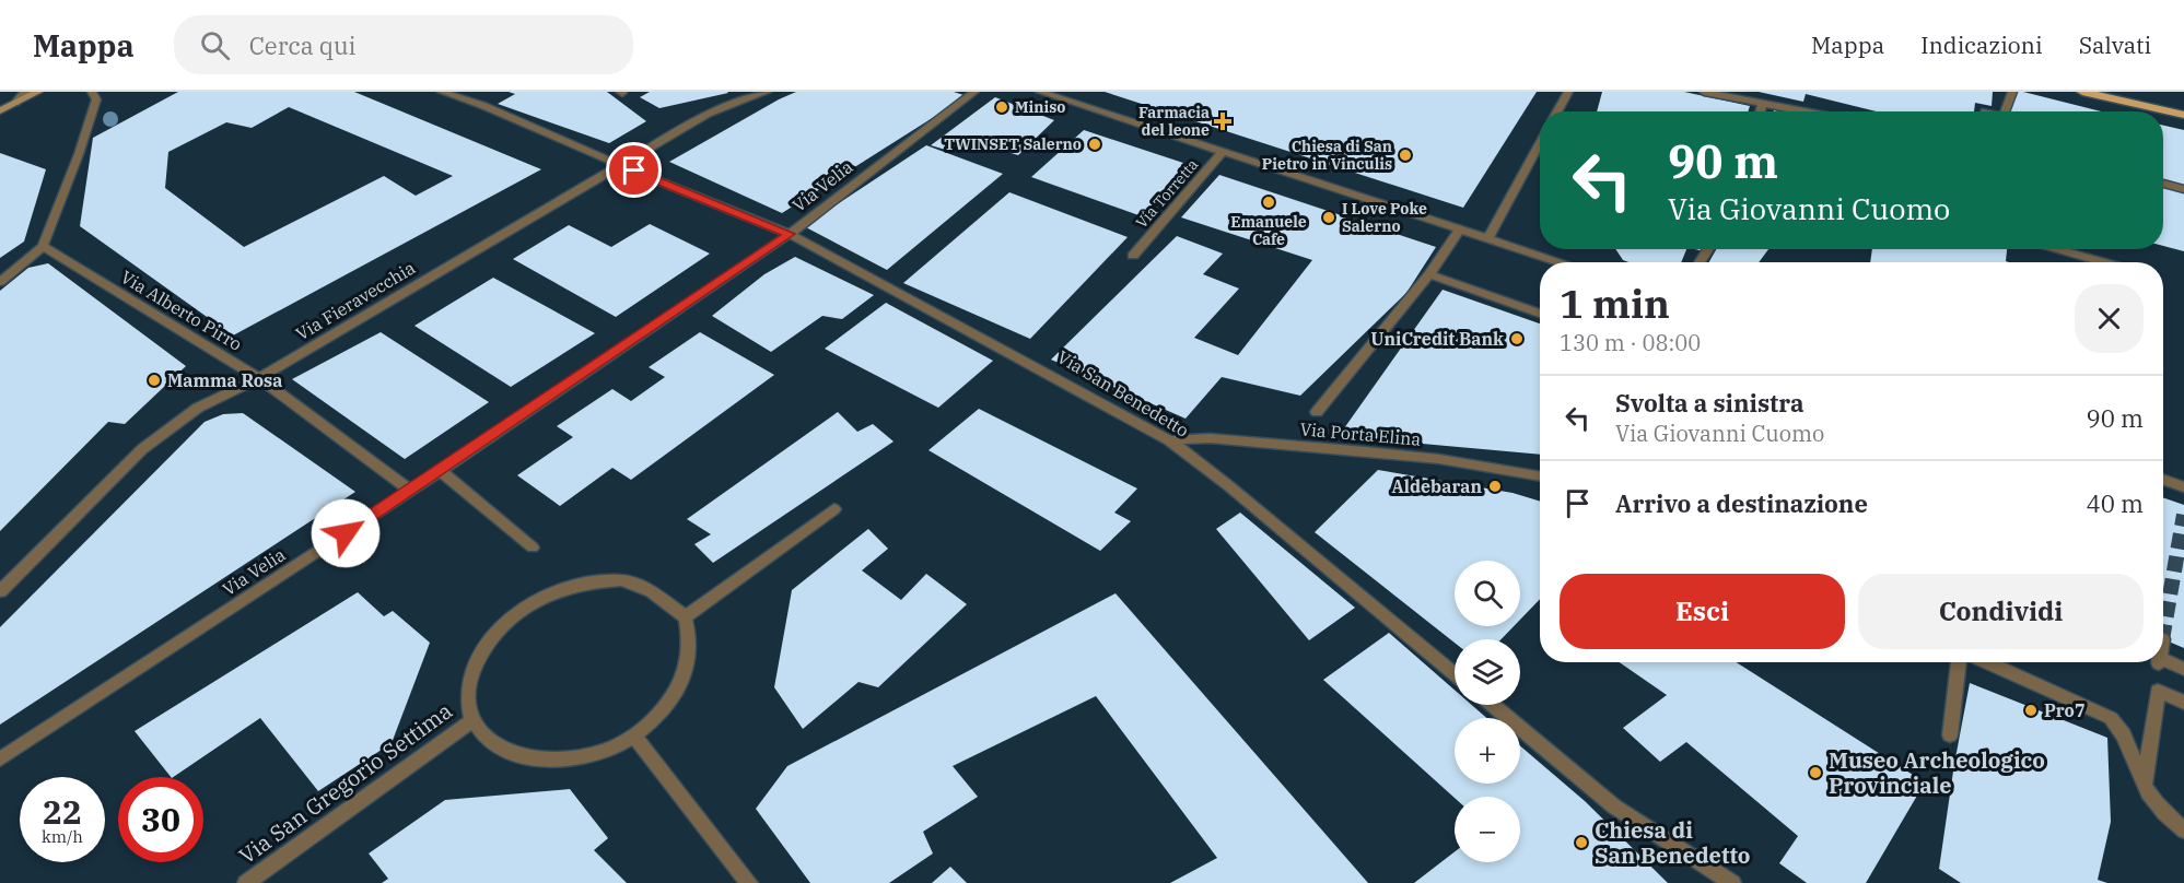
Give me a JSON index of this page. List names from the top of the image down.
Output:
{
  "streets": {
    "street": [
      "Via Velia",
      "Via Torretta",
      "Via Fieravecchia",
      "Via Alberto Pirro",
      "Via San Benedetto",
      "Via Porta Elina",
      "Via San Gregorio Settima"
    ]
  },
  "crossings": [
    ["Via Velia", "Via Alberto Pirro"],
    ["Via Velia", "Via San Benedetto"],
    ["Via Fieravecchia", "Via Alberto Pirro"],
    ["Via Fieravecchia", "Via San Benedetto"],
    ["Via San Benedetto", "Via Porta Elina"]
  ],
  "places": {
    "other": [
      "Miniso",
      "TWINSET Salerno",
      "Chiesa di San Pietro in Vinculis",
      "Emanuele Cafe",
      "I Love Poke Salerno",
      "UniCredit Bank",
      "Mamma Rosa",
      "Aldebaran",
      "Pro7",
      "Museo Archeologico Provinciale",
      "Chiesa di San Benedetto"
    ],
    "health": ["Farmacia del leone"]
  },
  "page": {
    "header": "Mappa",
    "search": "Cerca qui",
    "nav": ["Mappa", "Indicazioni", "Salvati"],
    "turn": ["90 m", "Via Giovanni Cuomo"],
    "heading": ["1 min", "130 m · 08:00"],
    "list": [
      {
        "name": "Svolta a sinistra",
        "note": "Via Giovanni Cuomo",
        "value": "90 m"
      },
      {
        "name": "Arrivo a destinazione",
        "value": "40 m"
      }
    ],
    "map_buttons": ["+", "−"],
    "buttons": ["Esci", "Condividi"],
    "speed": "22 km/h",
    "limit": "30"
  }
}
